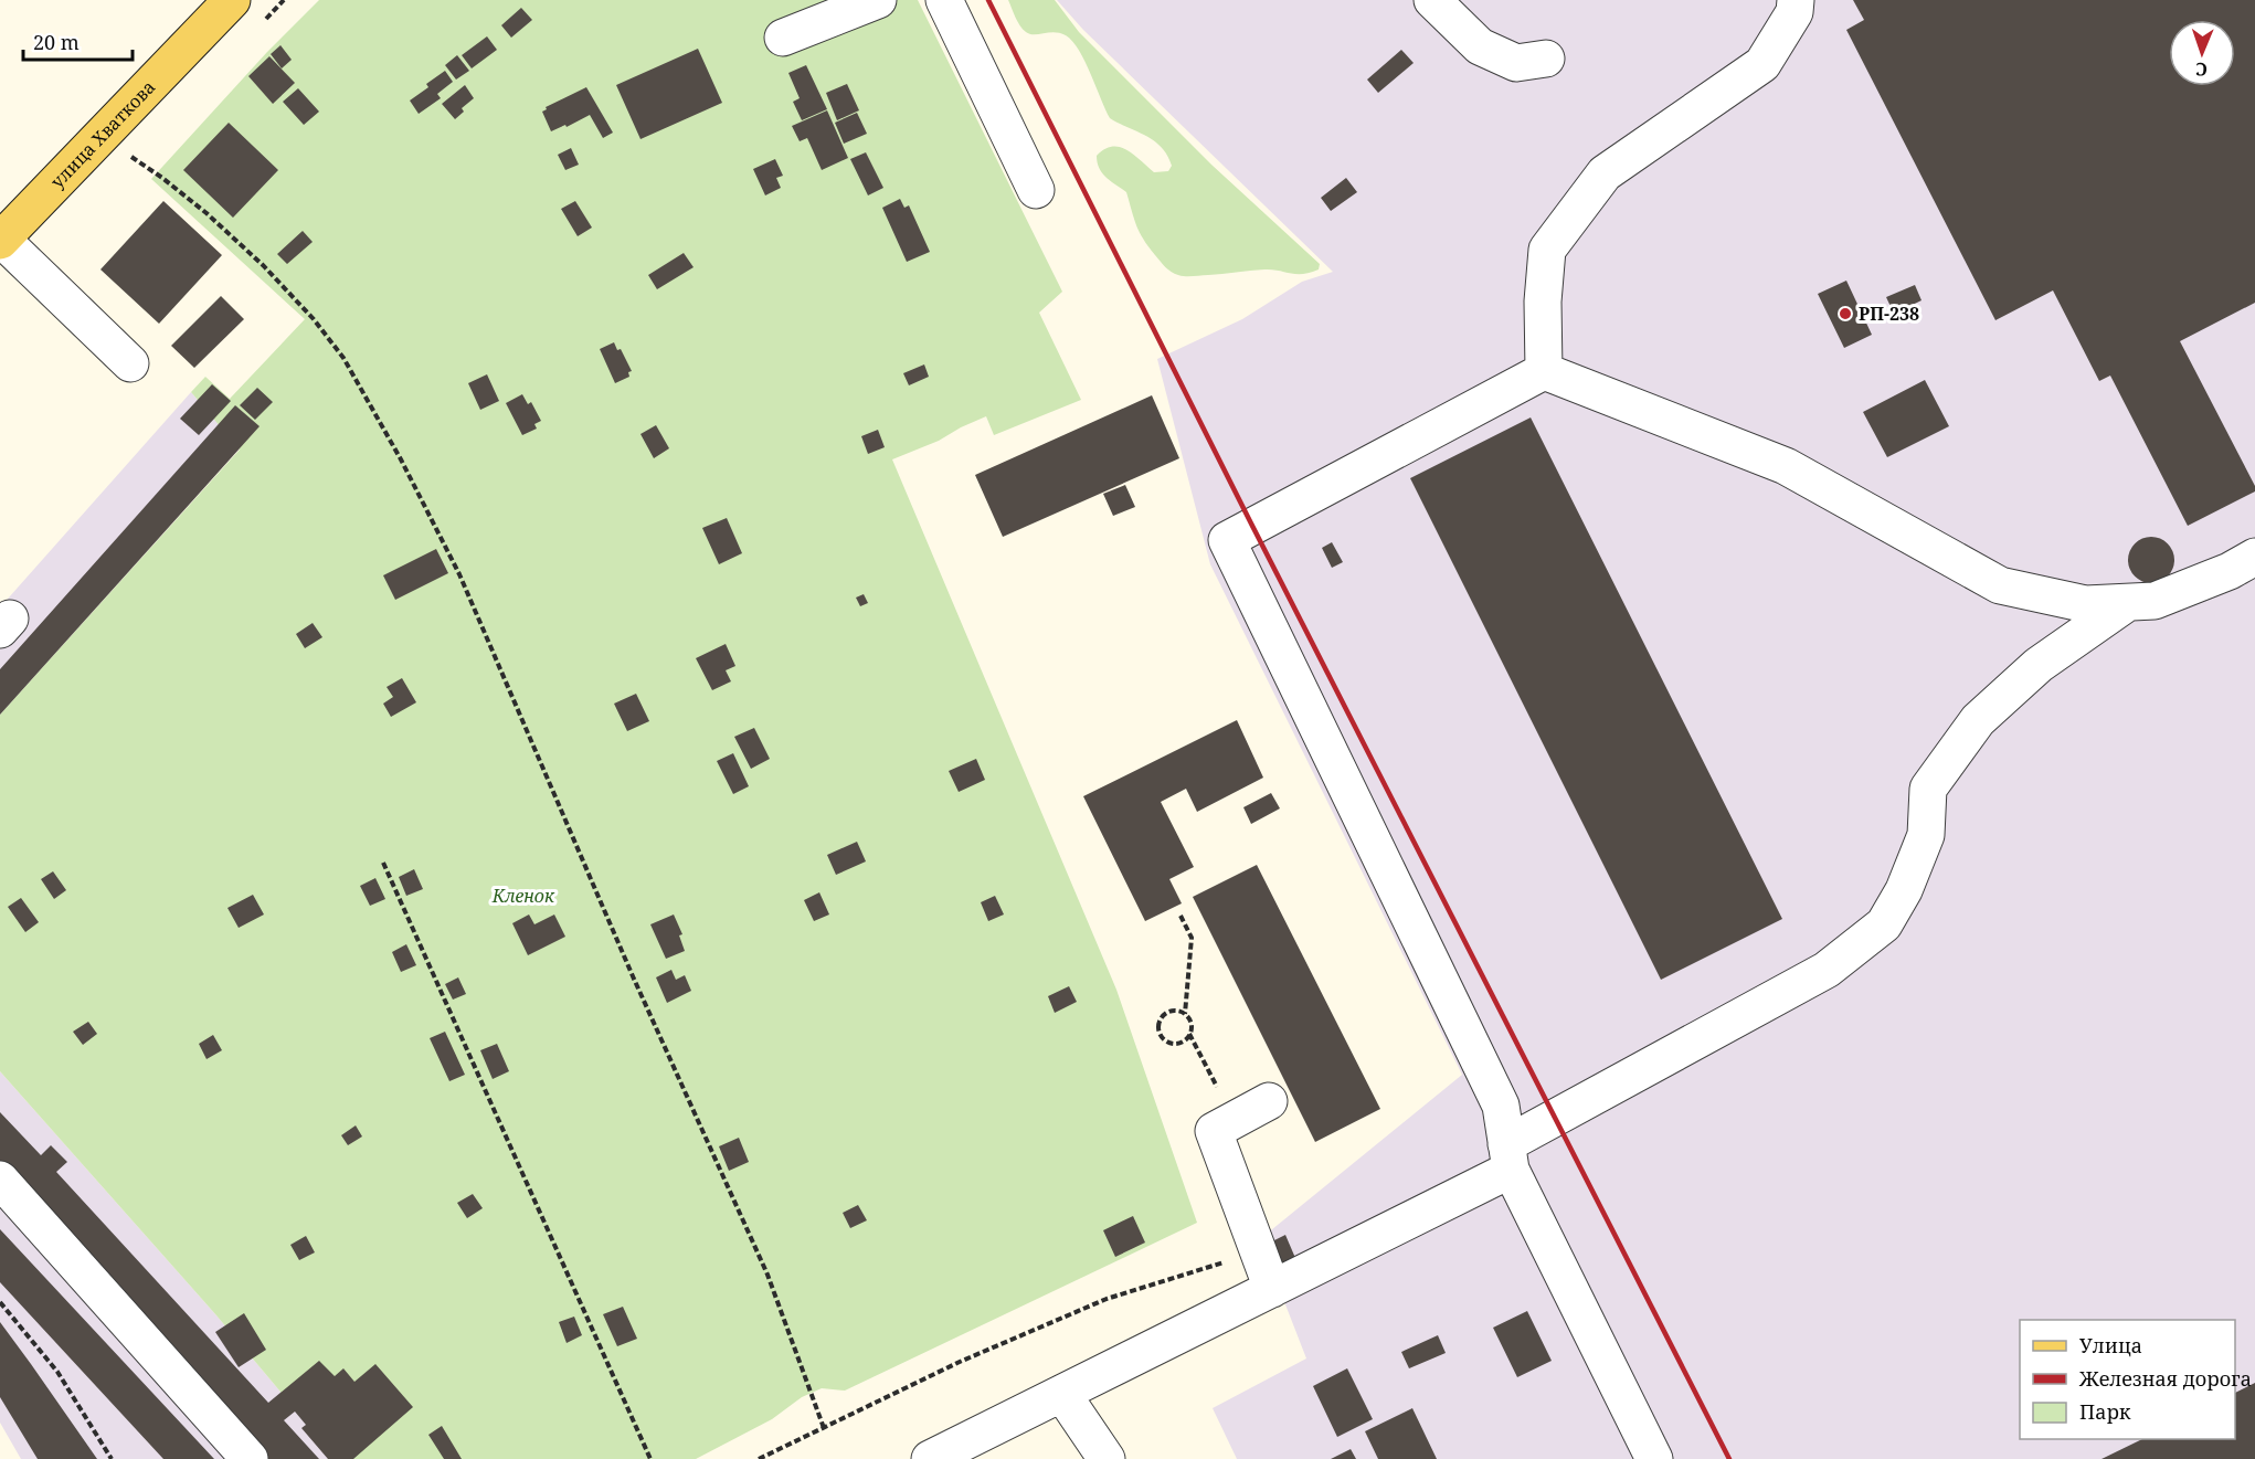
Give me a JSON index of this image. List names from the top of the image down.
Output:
{
  "streets": {
    "main road": ["улица Хваткова"]
  },
  "parks": ["Кленок"],
  "places": ["РП-238"],
  "legend": ["Улица", "Железная дорога", "Парк"],
  "scale_bar": "20 m",
  "north": "bottom"
}
